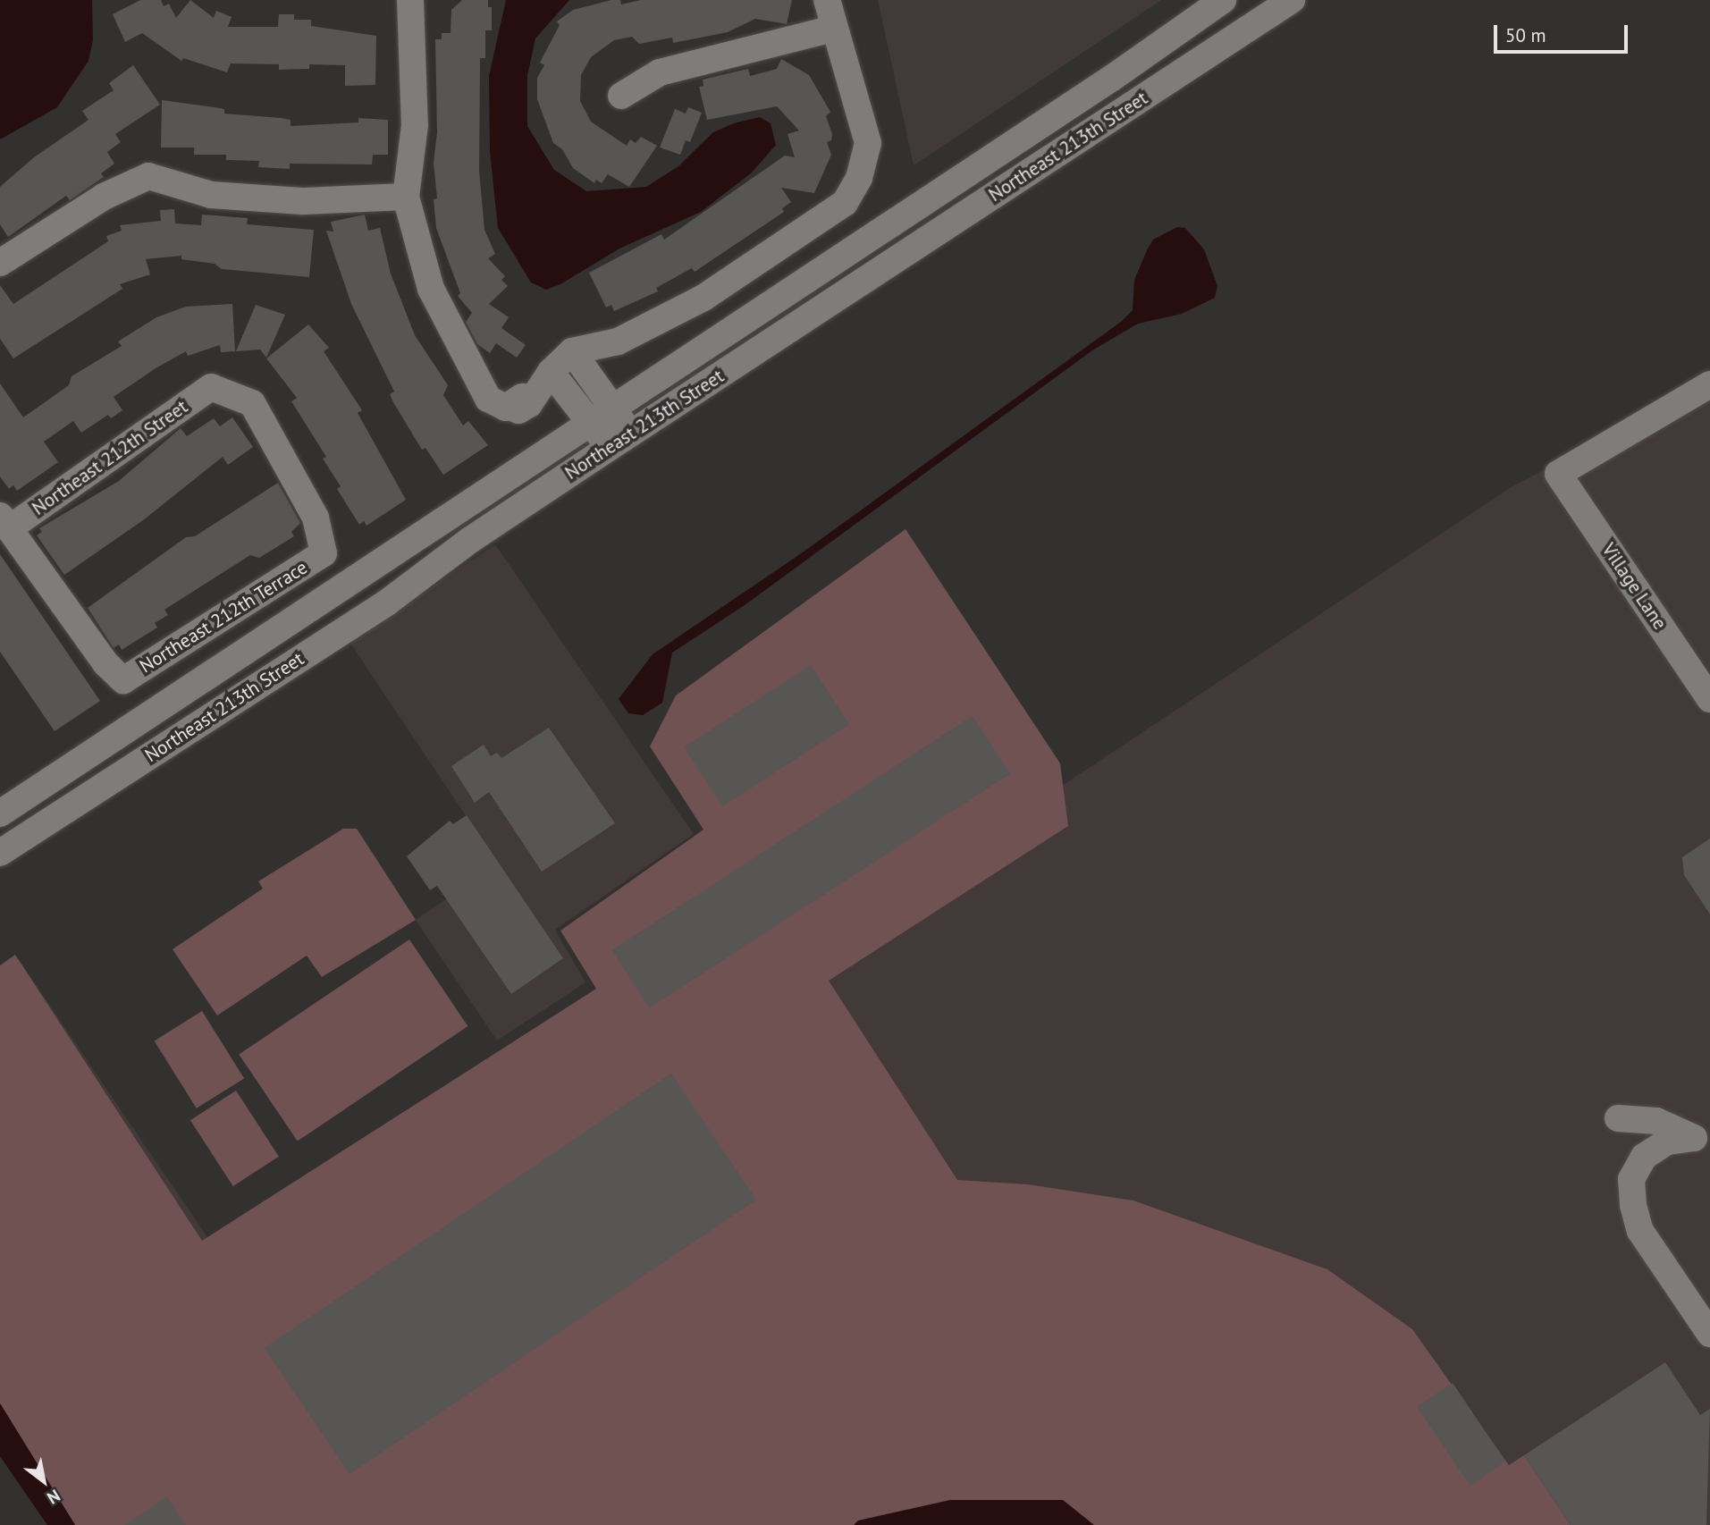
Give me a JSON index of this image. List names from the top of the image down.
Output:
{
  "streets": {
    "street": [
      "Northeast 213th Street",
      "Northeast 212th Street",
      "Village Lane",
      "Northeast 212th Terrace"
    ]
  },
  "crossings": [
    ["Northeast 212th Street", "Northeast 212th Terrace"]
  ],
  "scale_bar": "50 m",
  "north": "bottom right"
}
